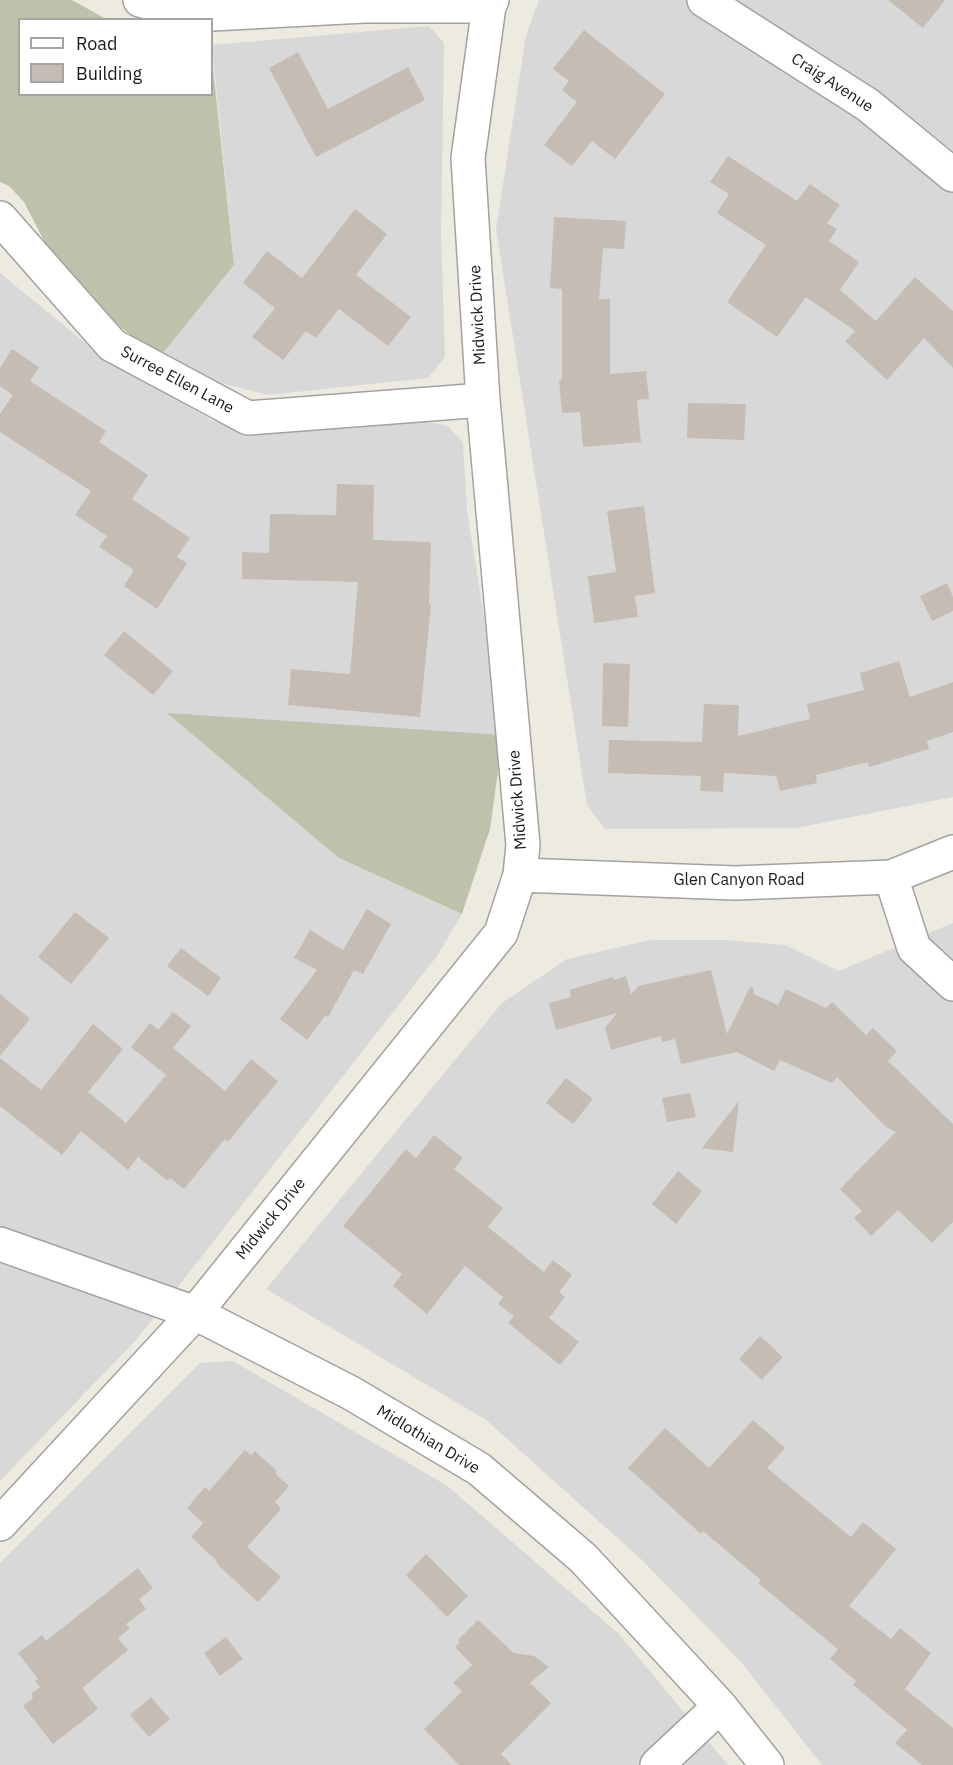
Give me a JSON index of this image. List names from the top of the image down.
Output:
{
  "streets": {
    "street": [
      "Craig Avenue",
      "Midwick Drive",
      "Surree Ellen Lane",
      "Glen Canyon Road",
      "Midlothian Drive"
    ]
  },
  "crossings": [
    ["Midwick Drive", "Surree Ellen Lane"],
    ["Midwick Drive", "Glen Canyon Road"],
    ["Midwick Drive", "Midlothian Drive"]
  ],
  "legend": ["Road", "Building"]
}
